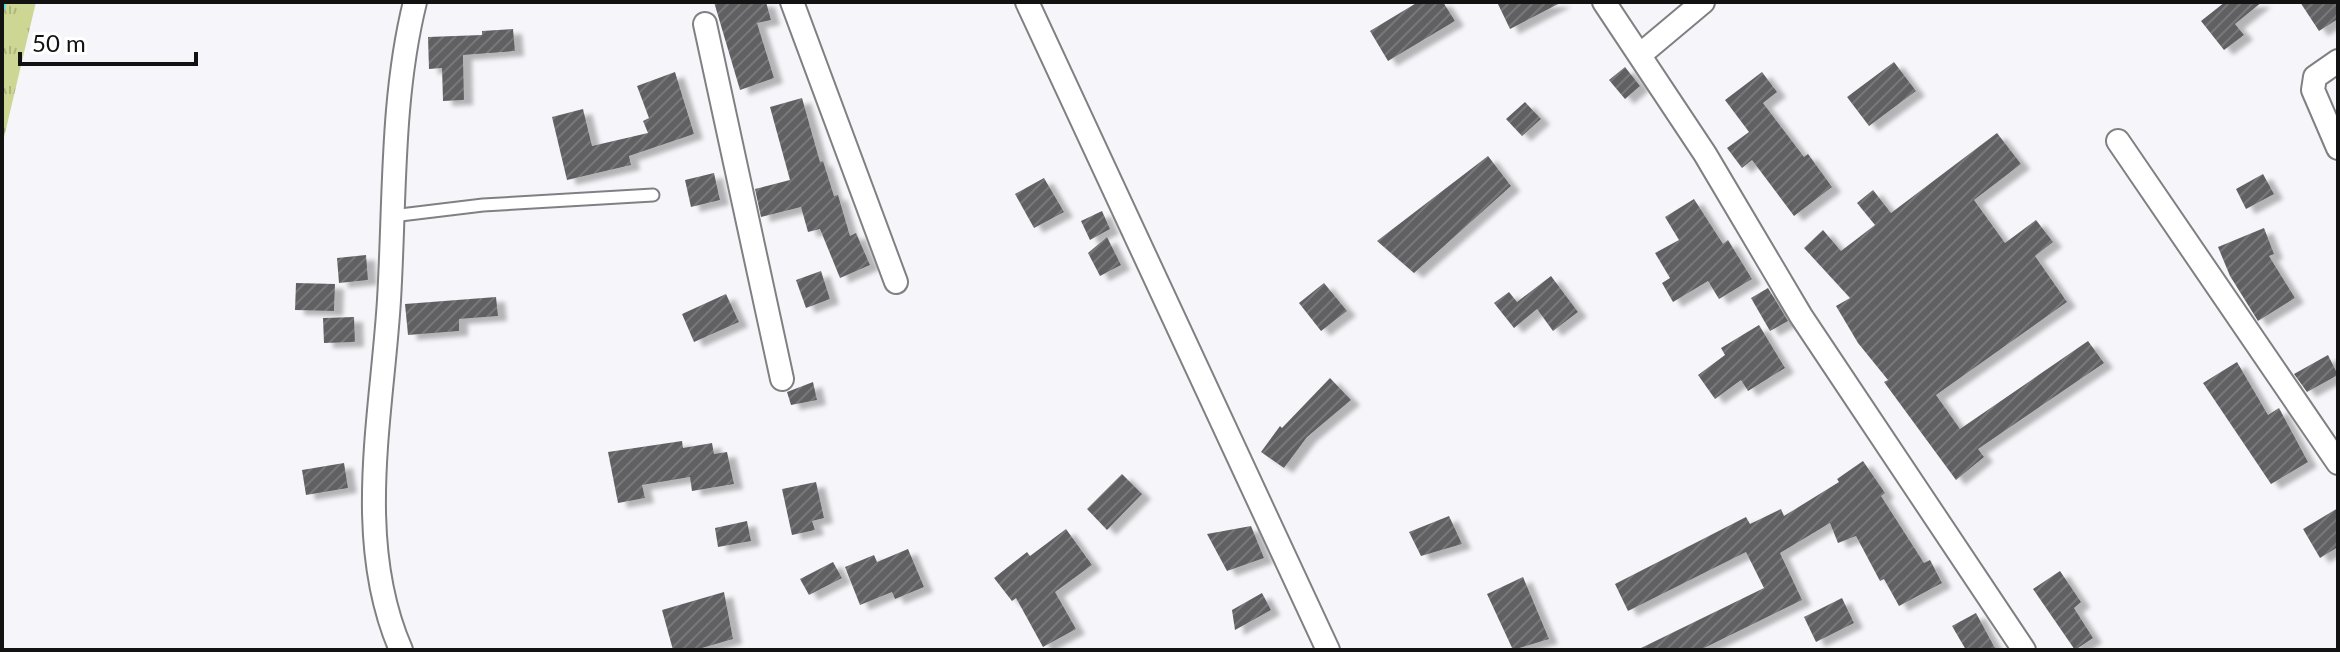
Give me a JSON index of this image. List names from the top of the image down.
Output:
{
  "scale_bar": "50 m"
}
